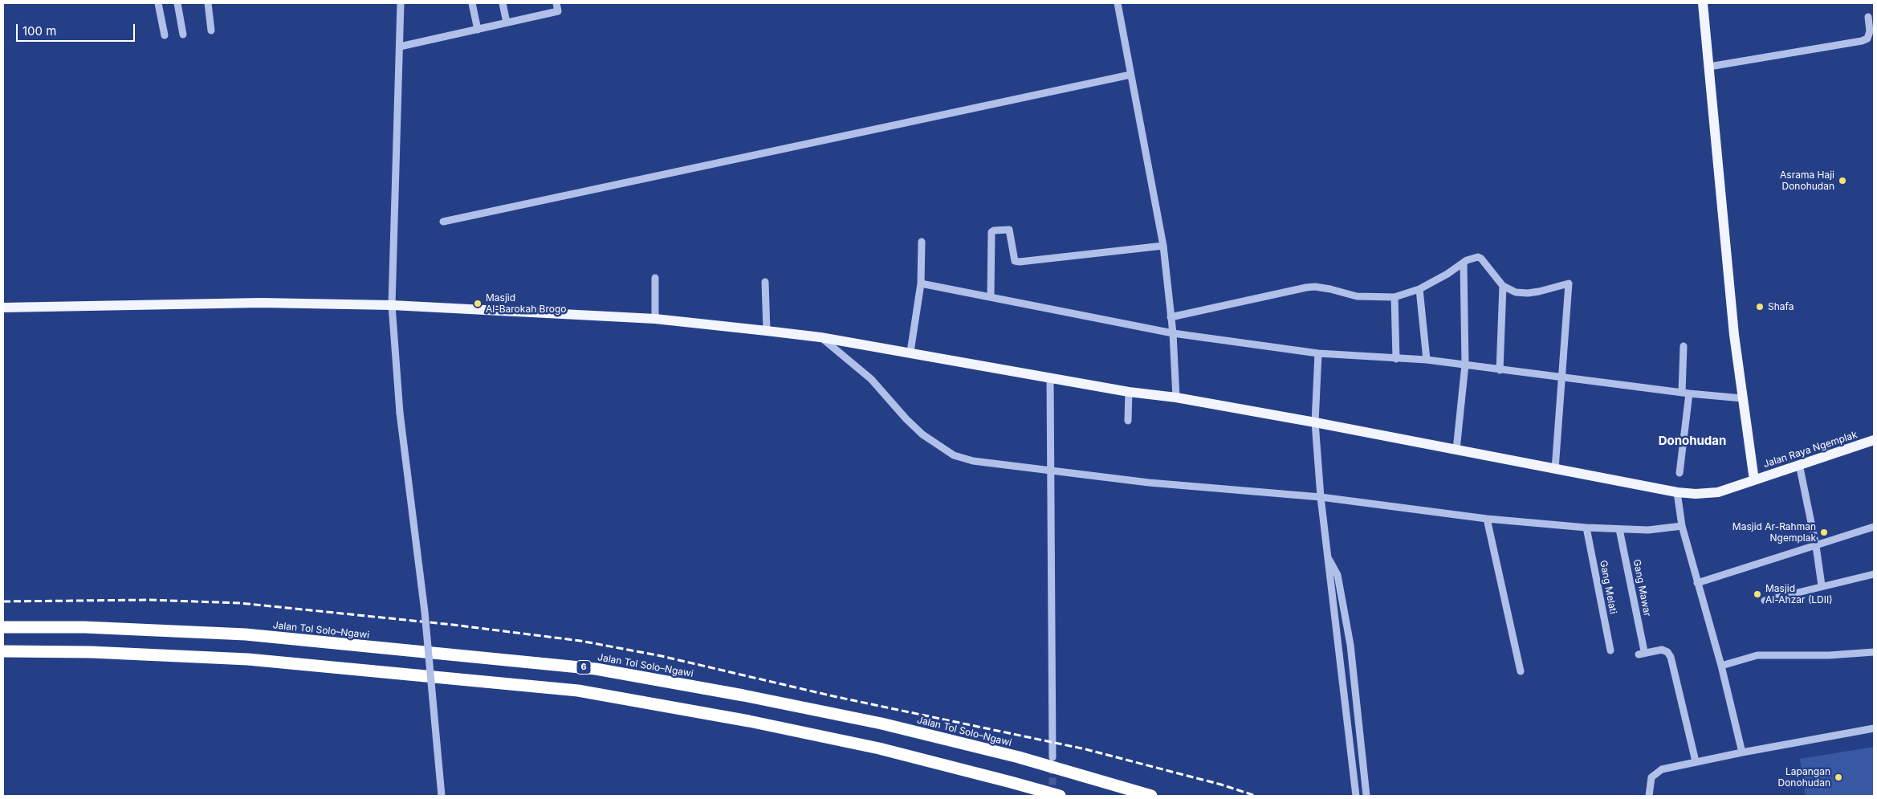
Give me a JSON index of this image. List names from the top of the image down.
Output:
{
  "streets": {
    "highway": ["Jalan Tol Solo–Ngawi", "6"],
    "main road": ["Jalan Raya Ngemplak"],
    "street": ["Gang Melati", "Gang Mawar"]
  },
  "districts": ["Donohudan"],
  "places": [
    "Asrama Haji Donohudan",
    "Masjid Al-Barokah Brogo",
    "Shafa",
    "Masjid Ar-Rahman Ngemplak",
    "Masjid Al-Ahzar (LDII)",
    "Lapangan Donohudan"
  ],
  "scale_bar": "100 m"
}
